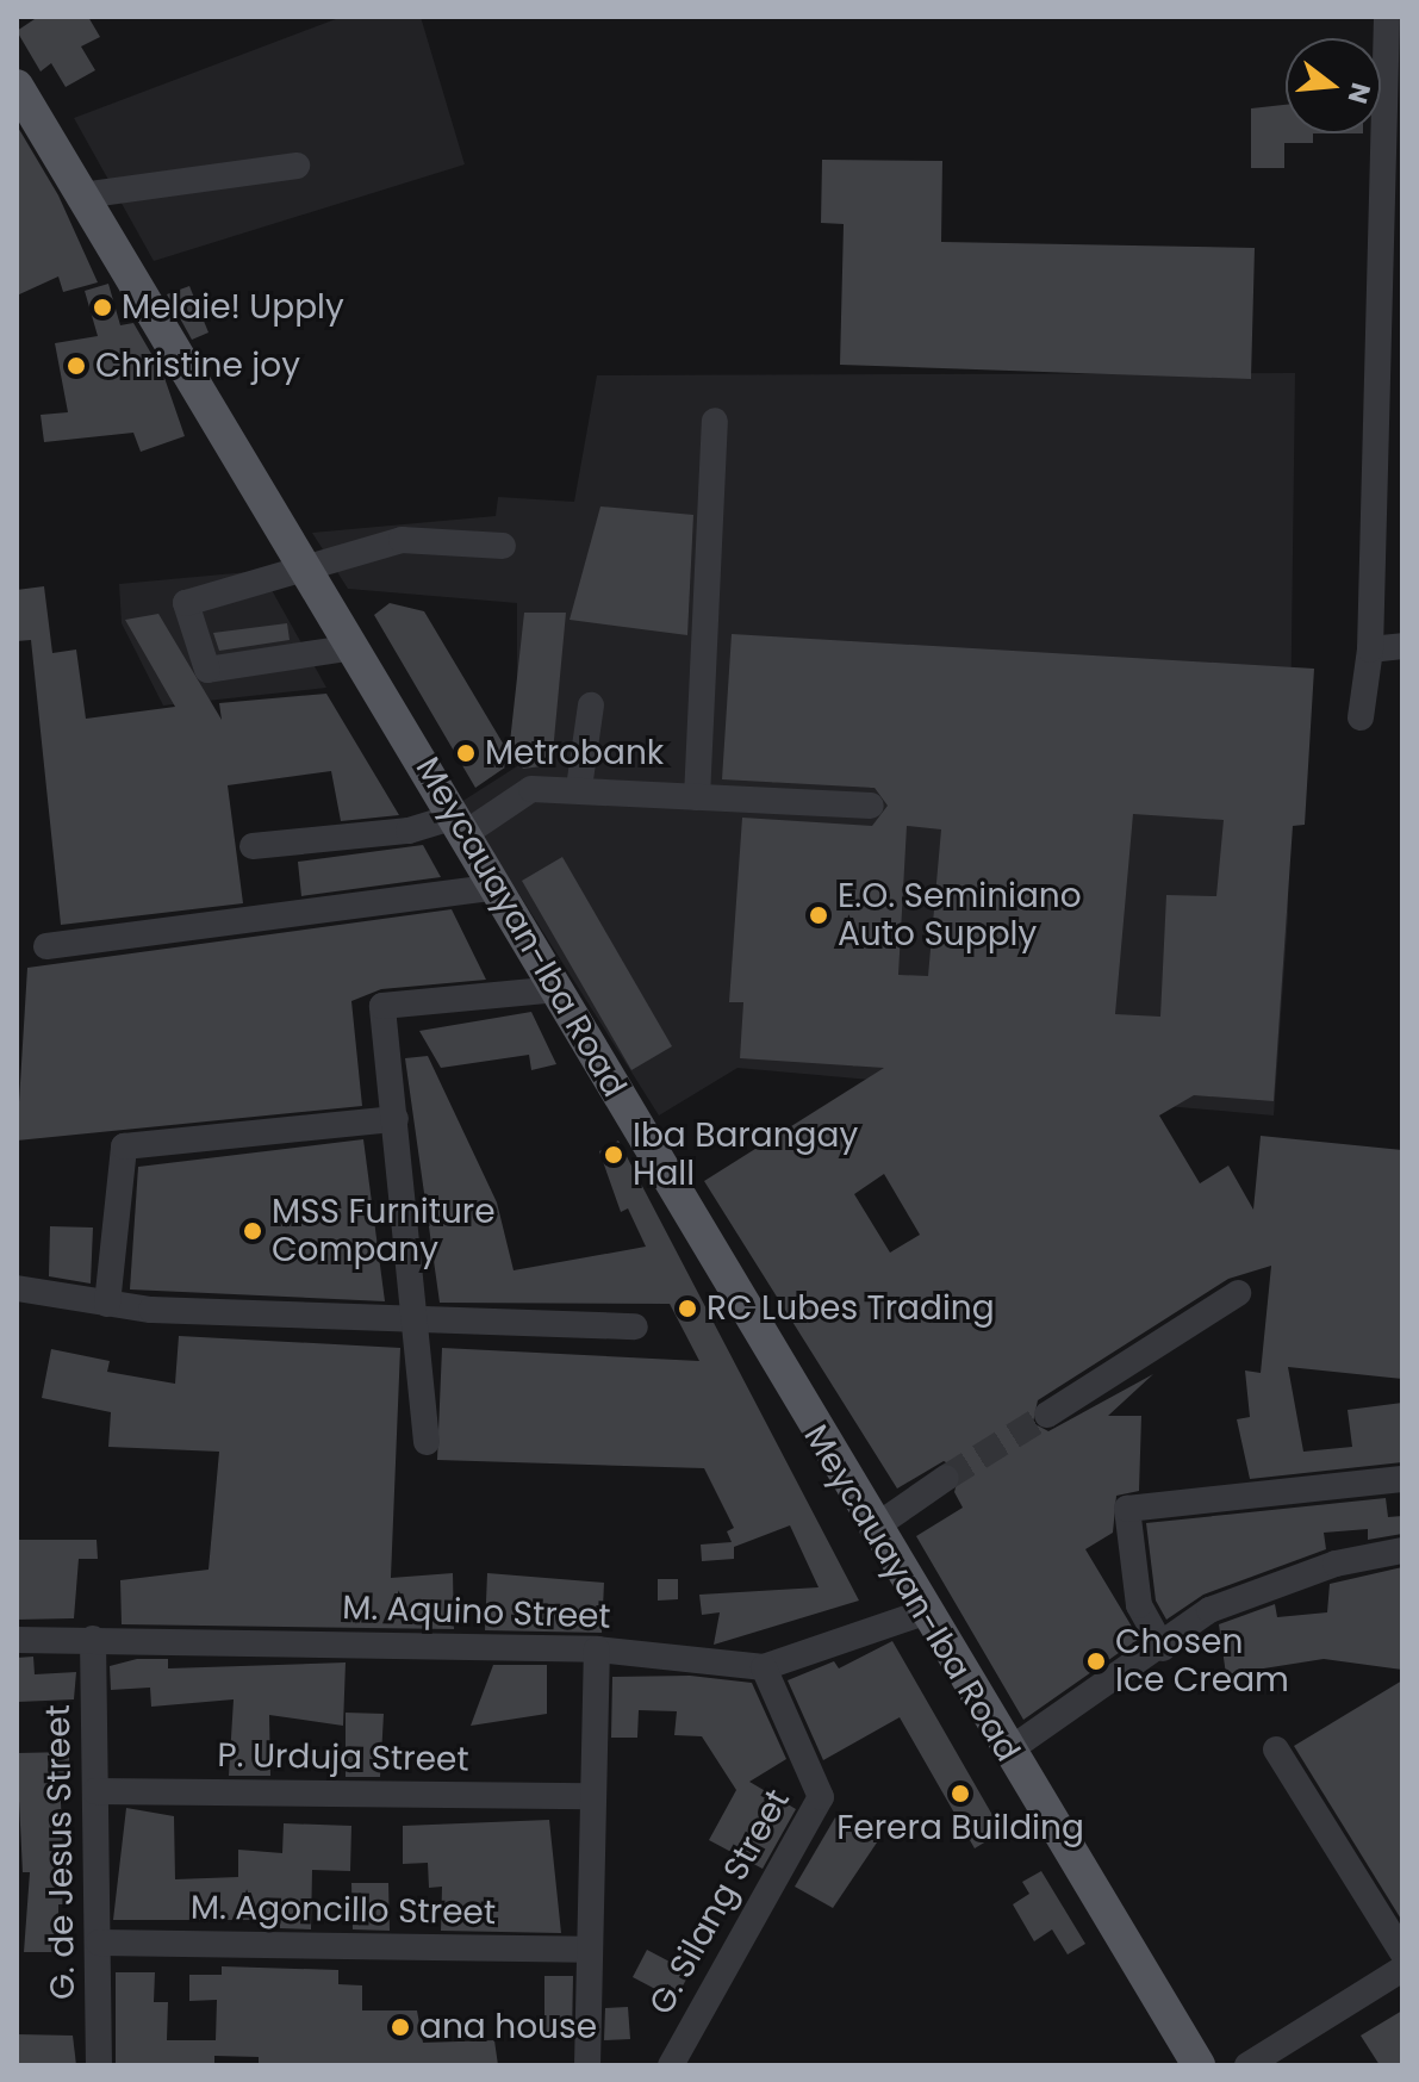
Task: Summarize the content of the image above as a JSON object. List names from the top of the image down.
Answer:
{
  "streets": {
    "main road": ["Meycauayan-Iba Road"],
    "street": [
      "M. Aquino Street",
      "P. Urduja Street",
      "G. de Jesus Street",
      "G. Silang Street",
      "M. Agoncillo Street"
    ]
  },
  "crossings": [
    ["Meycauayan-Iba Road", "M. Aquino Street"],
    ["M. Aquino Street", "G. de Jesus Street"],
    ["M. Aquino Street", "G. Silang Street"],
    ["P. Urduja Street", "G. de Jesus Street"],
    ["G. de Jesus Street", "M. Agoncillo Street"]
  ],
  "places": [
    "Melaie! Upply",
    "Christine joy",
    "Metrobank",
    "E.O. Seminiano Auto Supply",
    "Iba Barangay Hall",
    "MSS Furniture Company",
    "RC Lubes Trading",
    "Chosen Ice Cream",
    "Ferera Building",
    "ana house"
  ],
  "north": "right"
}
